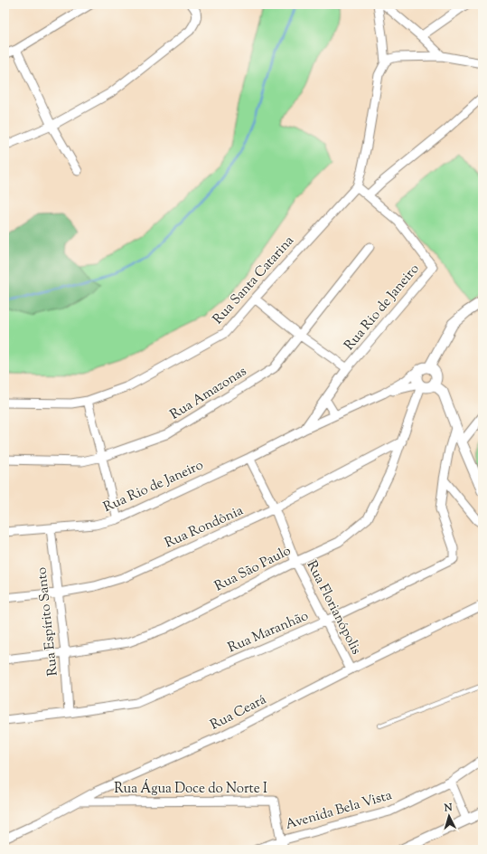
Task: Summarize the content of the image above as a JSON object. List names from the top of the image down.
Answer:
{
  "streets": {
    "street": [
      "Rua Santa Catarina",
      "Rua Rio de Janeiro",
      "Rua Amazonas",
      "Rua Rondônia",
      "Rua São Paulo",
      "Rua Florianópolis",
      "Rua Espírito Santo",
      "Rua Maranhão",
      "Rua Ceará",
      "Rua Água Doce do Norte I",
      "Avenida Bela Vista"
    ]
  },
  "crossings": [
    ["Rua Rio de Janeiro", "Rua São Paulo"],
    ["Rua Rio de Janeiro", "Rua Florianópolis"],
    ["Rua Rio de Janeiro", "Rua Espírito Santo"],
    ["Rua Rondônia", "Rua São Paulo"],
    ["Rua Rondônia", "Rua Florianópolis"],
    ["Rua Rondônia", "Rua Espírito Santo"],
    ["Rua São Paulo", "Rua Florianópolis"],
    ["Rua São Paulo", "Rua Espírito Santo"],
    ["Rua Florianópolis", "Rua Maranhão"],
    ["Rua Florianópolis", "Rua Ceará"],
    ["Rua Espírito Santo", "Rua Maranhão"],
    ["Rua Ceará", "Rua Água Doce do Norte I"],
    ["Rua Água Doce do Norte I", "Avenida Bela Vista"]
  ],
  "north": "top"
}
